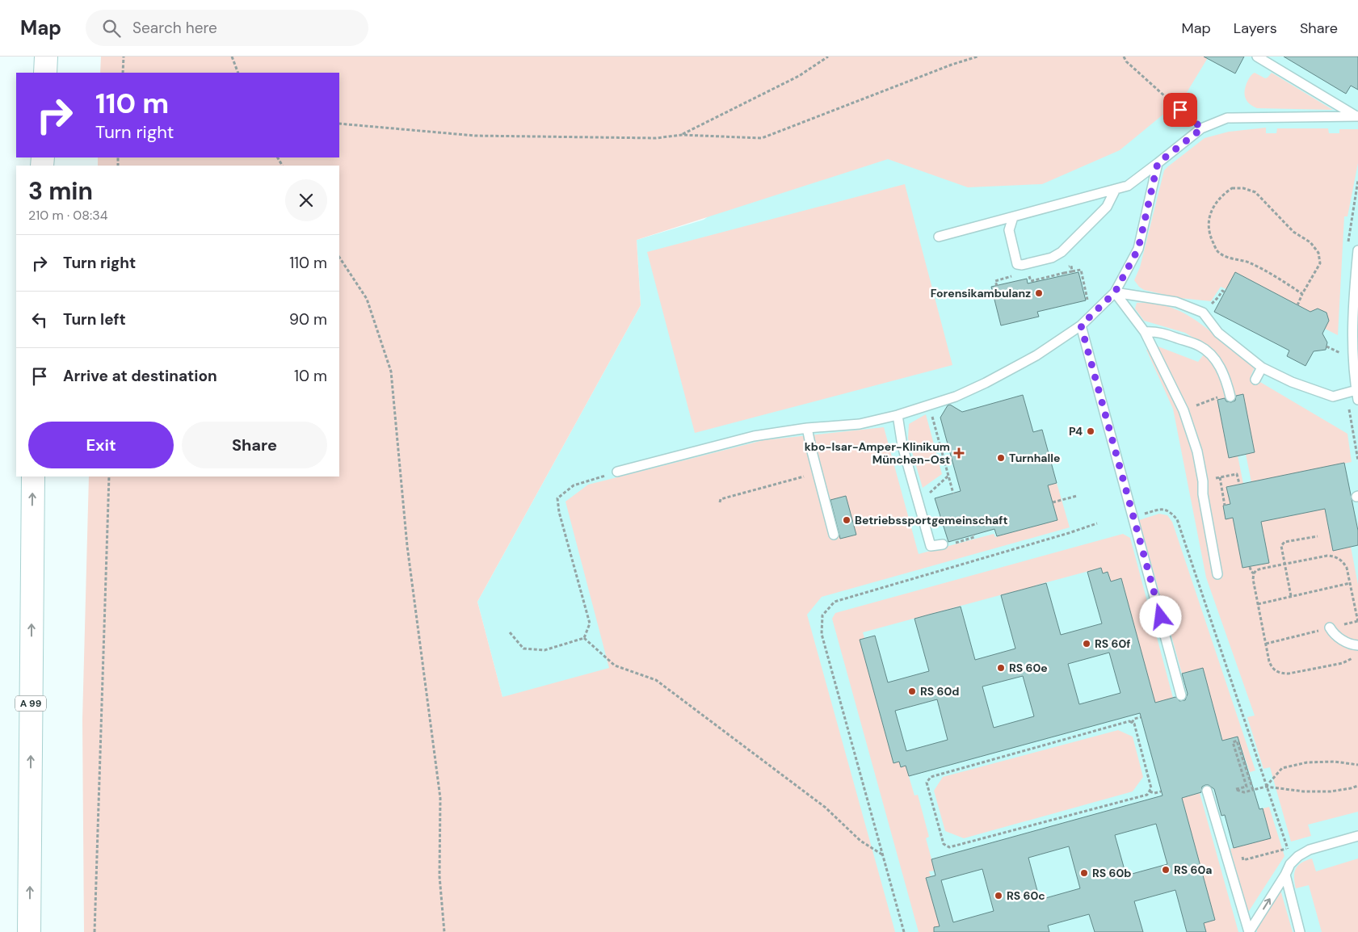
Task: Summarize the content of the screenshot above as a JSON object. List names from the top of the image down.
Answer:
{
  "streets": {
    "highway": ["A 99"]
  },
  "places": {
    "other": [
      "Forensikambulanz",
      "P4",
      "Turnhalle",
      "Betriebssportgemeinschaft",
      "RS 60f",
      "RS 60e",
      "RS 60d",
      "RS 60a",
      "RS 60b",
      "RS 60c"
    ],
    "health": ["kbo-Isar-Amper-Klinikum München-Ost"]
  },
  "page": {
    "header": "Map",
    "search": "Search here",
    "nav": ["Map", "Layers", "Share"],
    "turn": ["110 m", "Turn right"],
    "heading": ["3 min", "210 m · 08:34"],
    "list": [
      {
        "name": "Turn right",
        "value": "110 m"
      },
      {
        "name": "Turn left",
        "value": "90 m"
      },
      {
        "name": "Arrive at destination",
        "value": "10 m"
      }
    ],
    "buttons": ["Exit", "Share"]
  }
}
